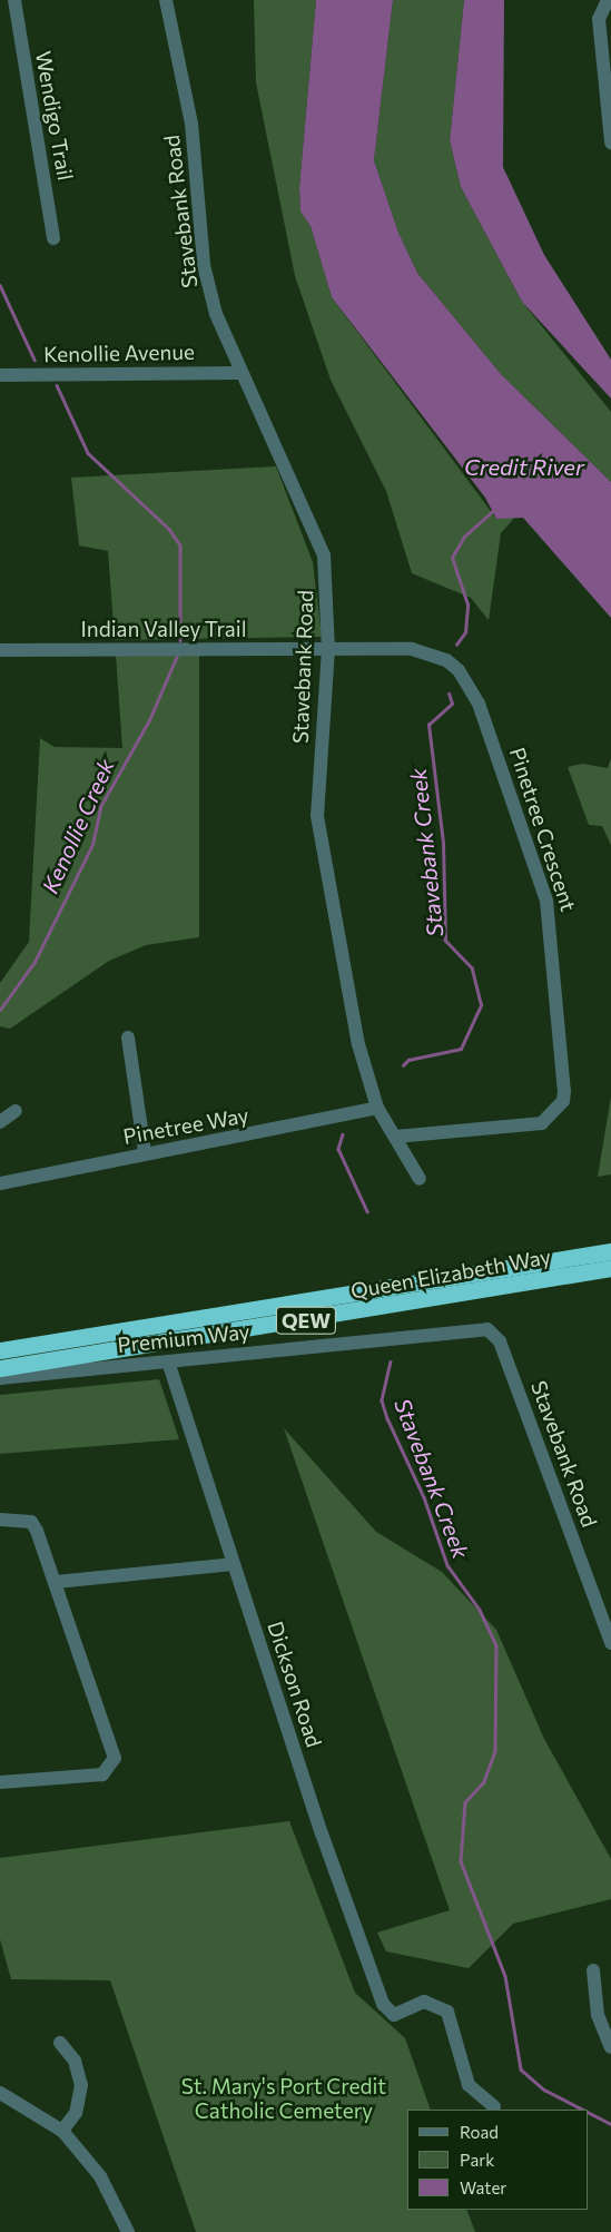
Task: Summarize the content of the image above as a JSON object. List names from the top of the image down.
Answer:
{
  "streets": {
    "highway": ["Queen Elizabeth Way", "QEW"],
    "street": [
      "Wendigo Trail",
      "Stavebank Road",
      "Kenollie Avenue",
      "Indian Valley Trail",
      "Pinetree Crescent",
      "Pinetree Way",
      "Premium Way",
      "Dickson Road"
    ]
  },
  "crossings": [
    ["Stavebank Road", "Kenollie Avenue"],
    ["Stavebank Road", "Indian Valley Trail"],
    ["Stavebank Road", "Pinetree Crescent"],
    ["Stavebank Road", "Pinetree Way"],
    ["Stavebank Road", "Premium Way"],
    ["Indian Valley Trail", "Pinetree Crescent"],
    ["Premium Way", "Dickson Road"]
  ],
  "water": ["Credit River", "Kenollie Creek", "Stavebank Creek"],
  "parks": ["St. Mary's Port Credit Catholic Cemetery"],
  "legend": ["Road", "Park", "Water"]
}
